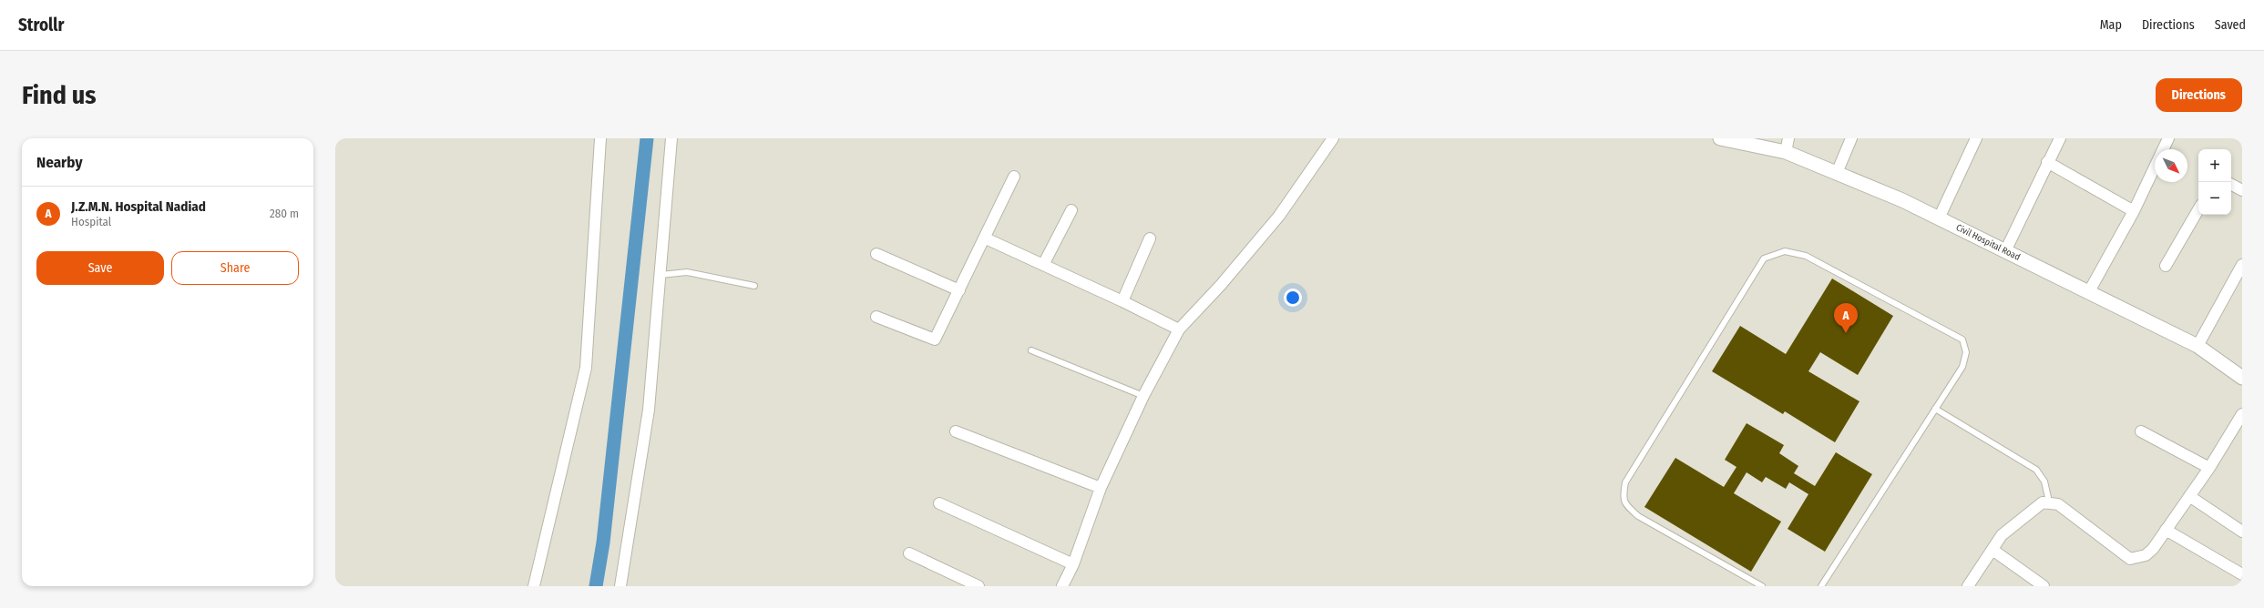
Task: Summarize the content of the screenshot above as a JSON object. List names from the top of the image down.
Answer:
{
  "streets": {
    "street": ["Civil Hospital Road"]
  },
  "north": "bottom right",
  "page": {
    "header": "Strollr",
    "nav": ["Map", "Directions", "Saved"],
    "buttons": [
      "Directions",
      ["Save", "Share"]
    ],
    "title": "Find us",
    "heading": "Nearby",
    "map_buttons": ["+", "−"],
    "list": [
      {
        "mark": "A",
        "name": "J.Z.M.N. Hospital Nadiad",
        "note": "Hospital",
        "value": "280 m"
      }
    ],
    "pins": "A"
  }
}
